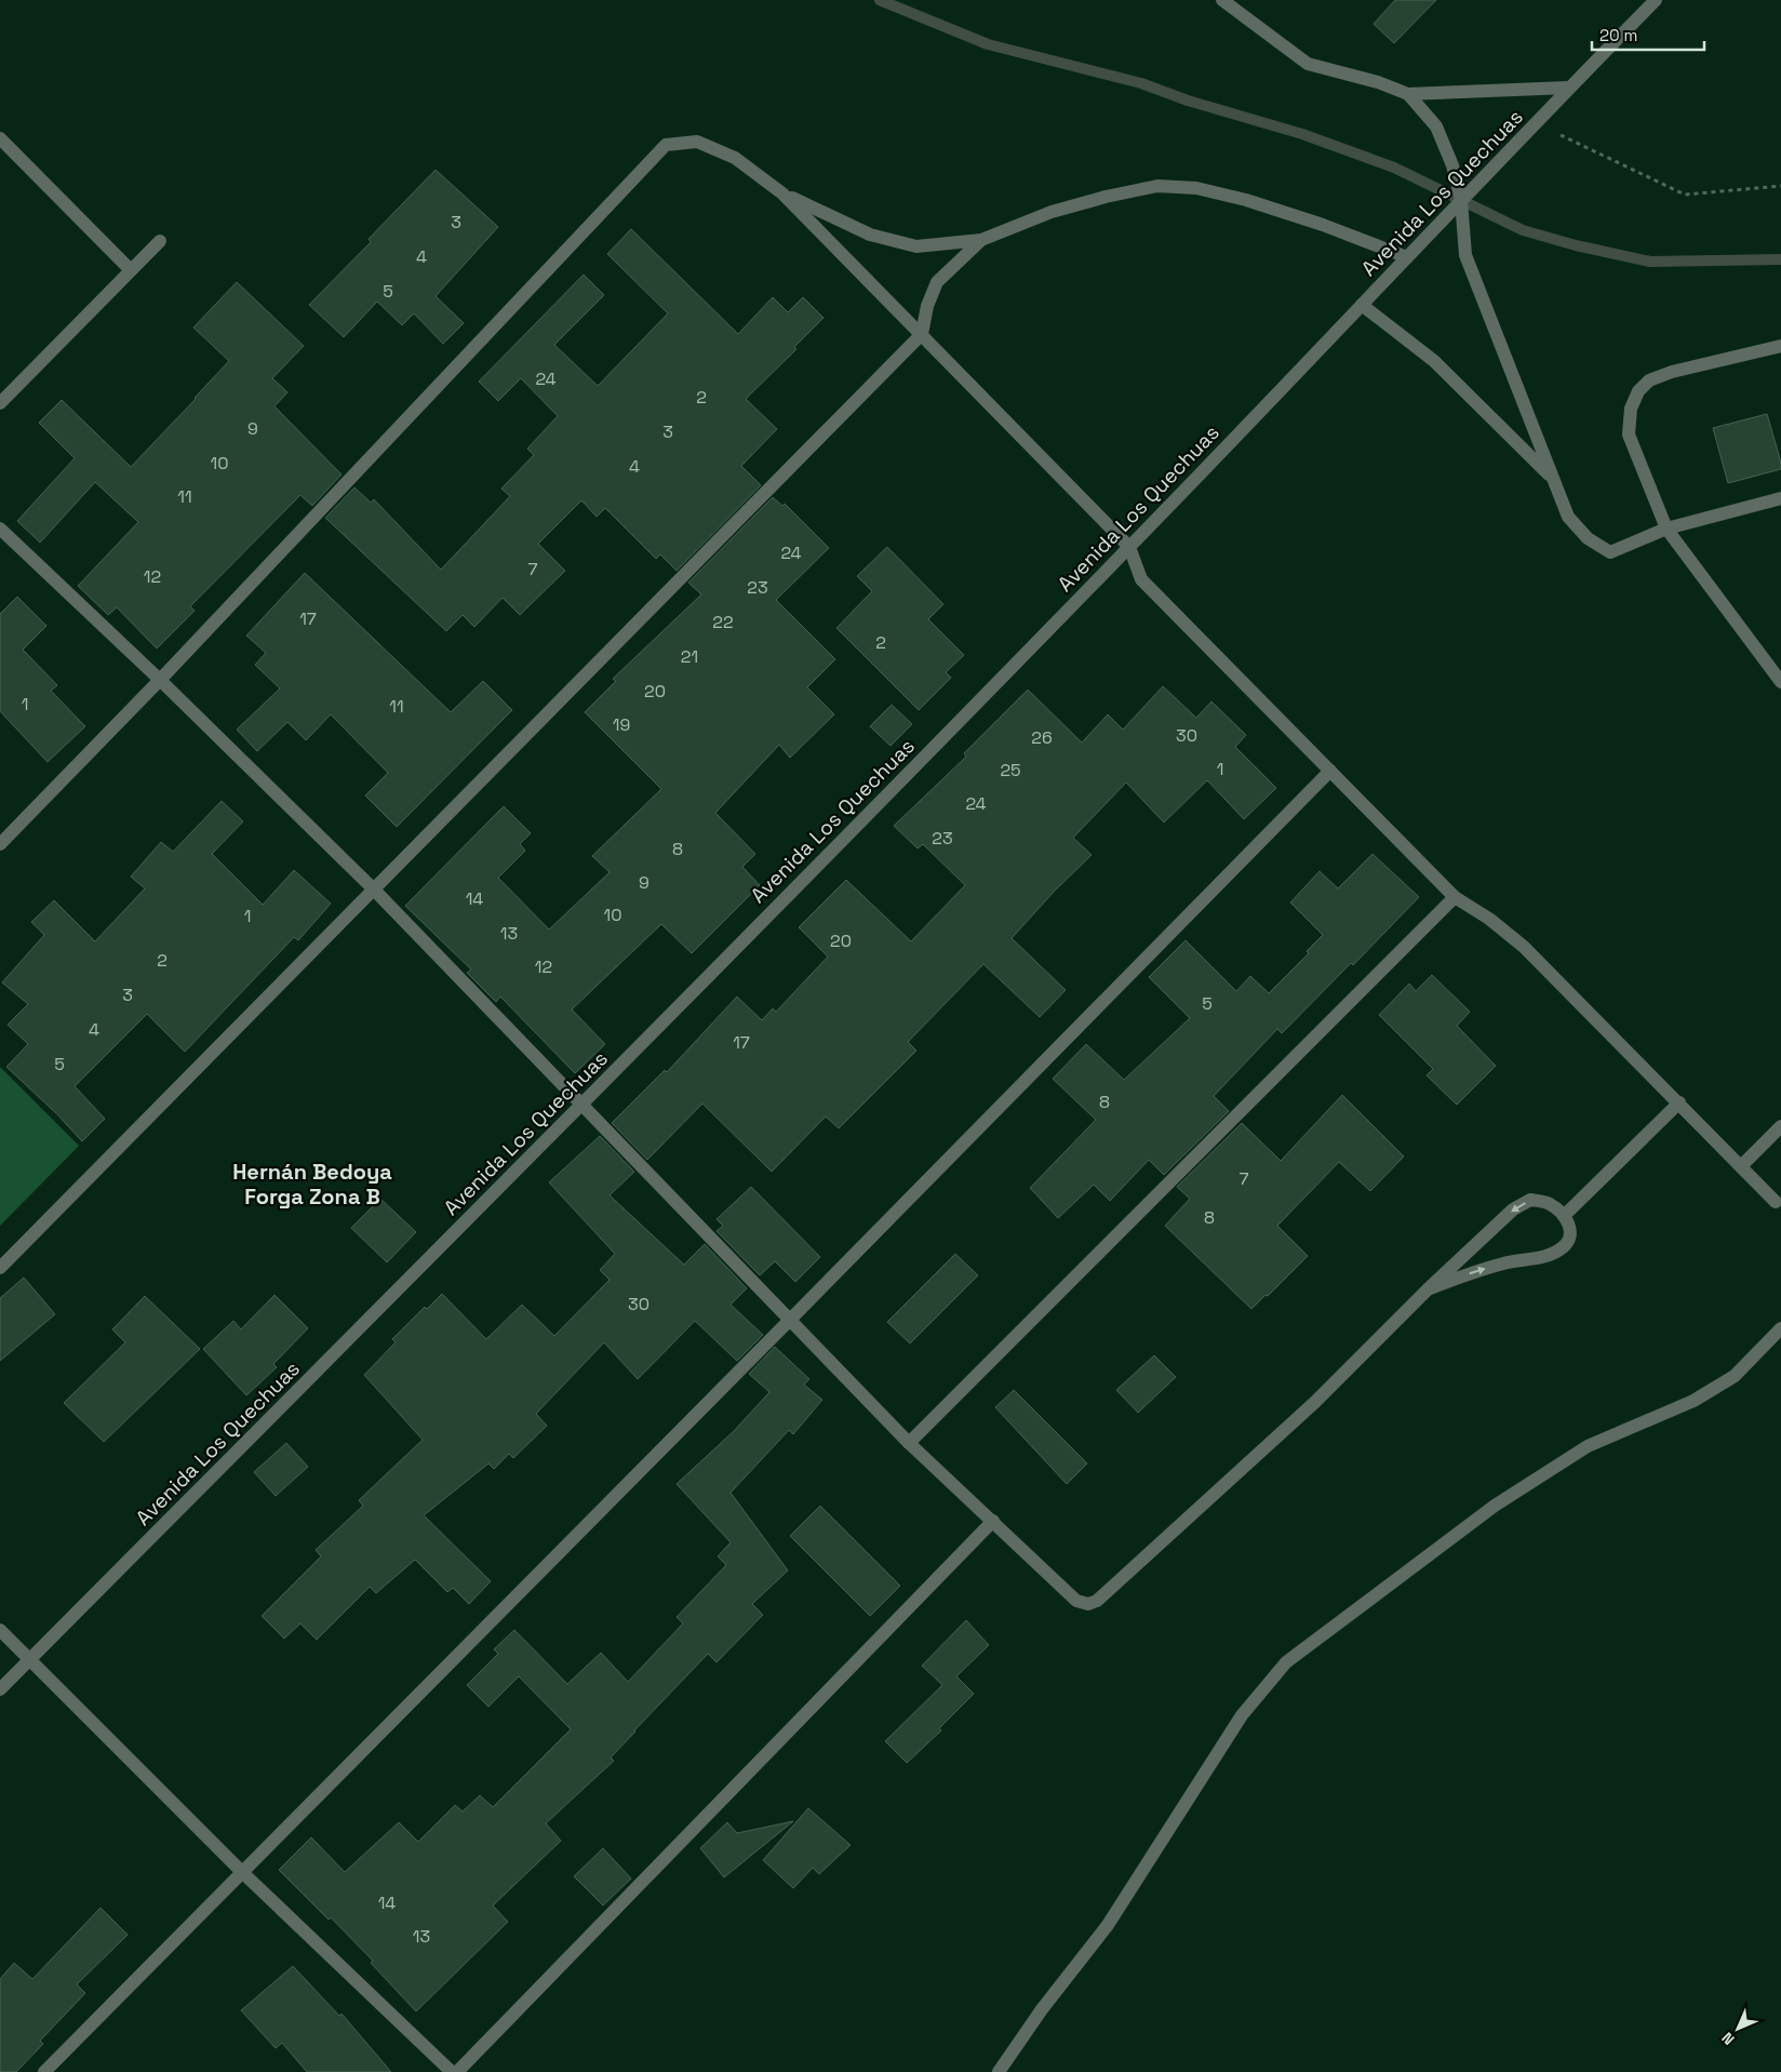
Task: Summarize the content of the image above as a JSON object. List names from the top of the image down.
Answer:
{
  "streets": {
    "street": ["Avenida Los Quechuas"]
  },
  "districts": ["Hernán Bedoya Forga Zona B"],
  "house_numbers": [
    "3",
    "4",
    "5",
    "24",
    "2",
    "9",
    "3",
    "10",
    "4",
    "11",
    "24",
    "7",
    "12",
    "23",
    "17",
    "22",
    "2",
    "21",
    "20",
    "1",
    "11",
    "19",
    "30",
    "26",
    "1",
    "25",
    "24",
    "23",
    "8",
    "9",
    "14",
    "10",
    "1",
    "13",
    "20",
    "2",
    "12",
    "3",
    "5",
    "4",
    "17",
    "5",
    "8",
    "7",
    "8",
    "30",
    "14",
    "13"
  ],
  "scale_bar": "20 m",
  "north": "bottom left"
}
